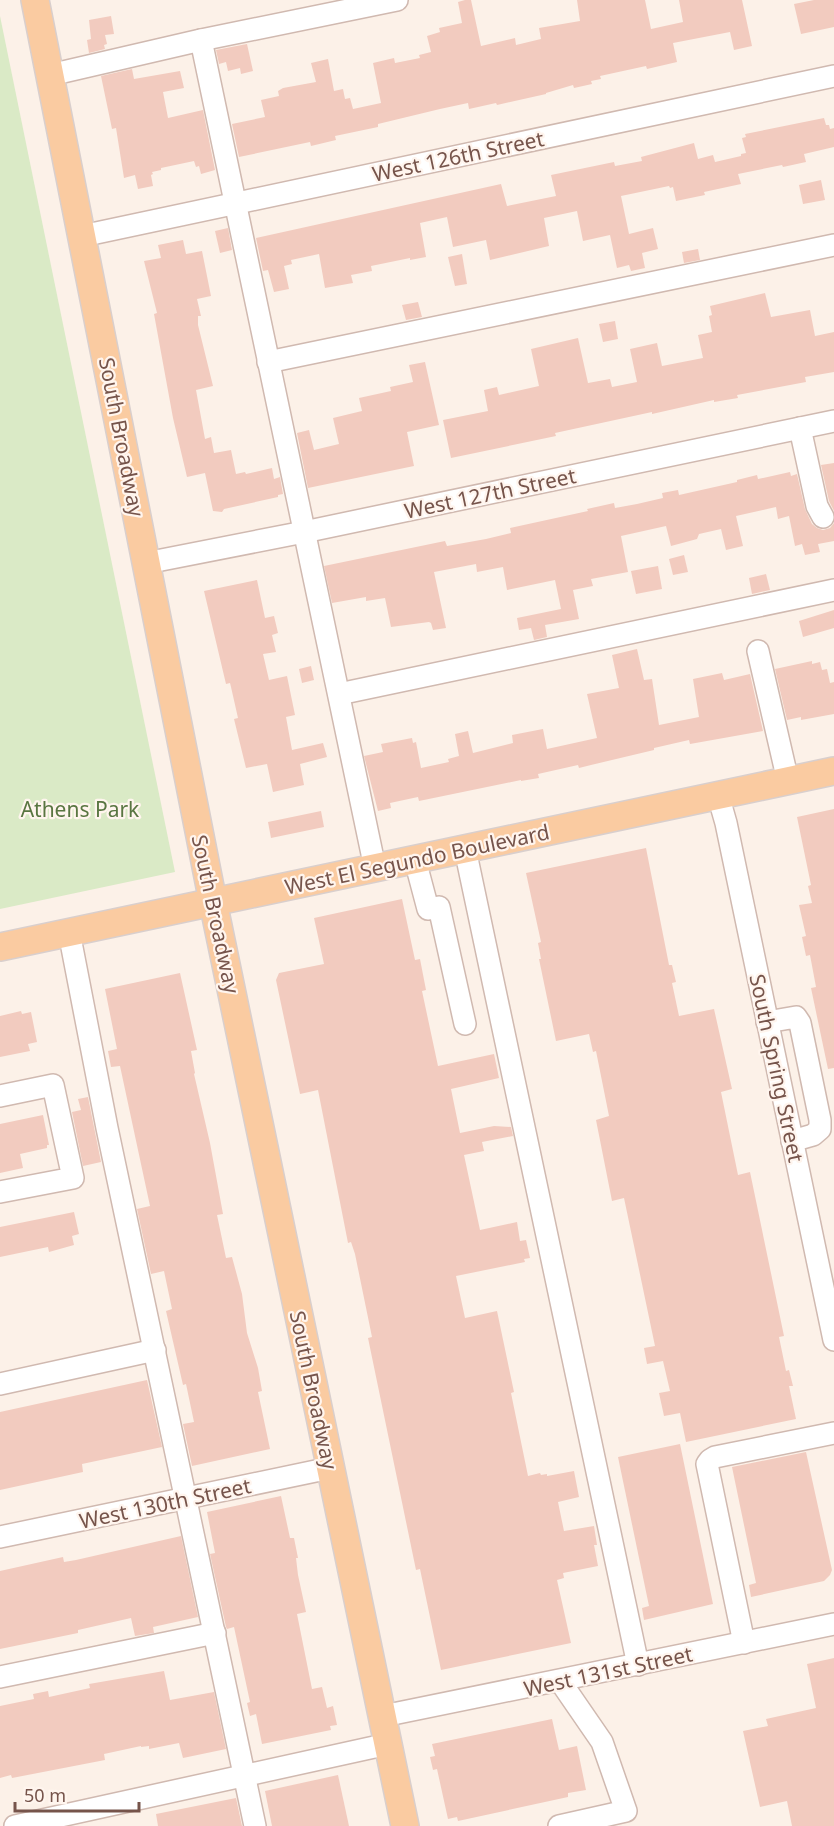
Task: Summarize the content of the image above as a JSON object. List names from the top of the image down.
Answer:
{
  "streets": {
    "main road": ["South Broadway", "West El Segundo Boulevard"],
    "street": [
      "West 126th Street",
      "West 127th Street",
      "South Spring Street",
      "West 130th Street",
      "West 131st Street"
    ]
  },
  "crossings": [
    ["West 126th Street", "South Broadway"],
    ["South Broadway", "West 127th Street"],
    ["South Broadway", "West El Segundo Boulevard"],
    ["South Broadway", "West 130th Street"],
    ["South Broadway", "West 131st Street"],
    ["West El Segundo Boulevard", "South Spring Street"]
  ],
  "parks": ["Athens Park"],
  "scale_bar": "50 m"
}
